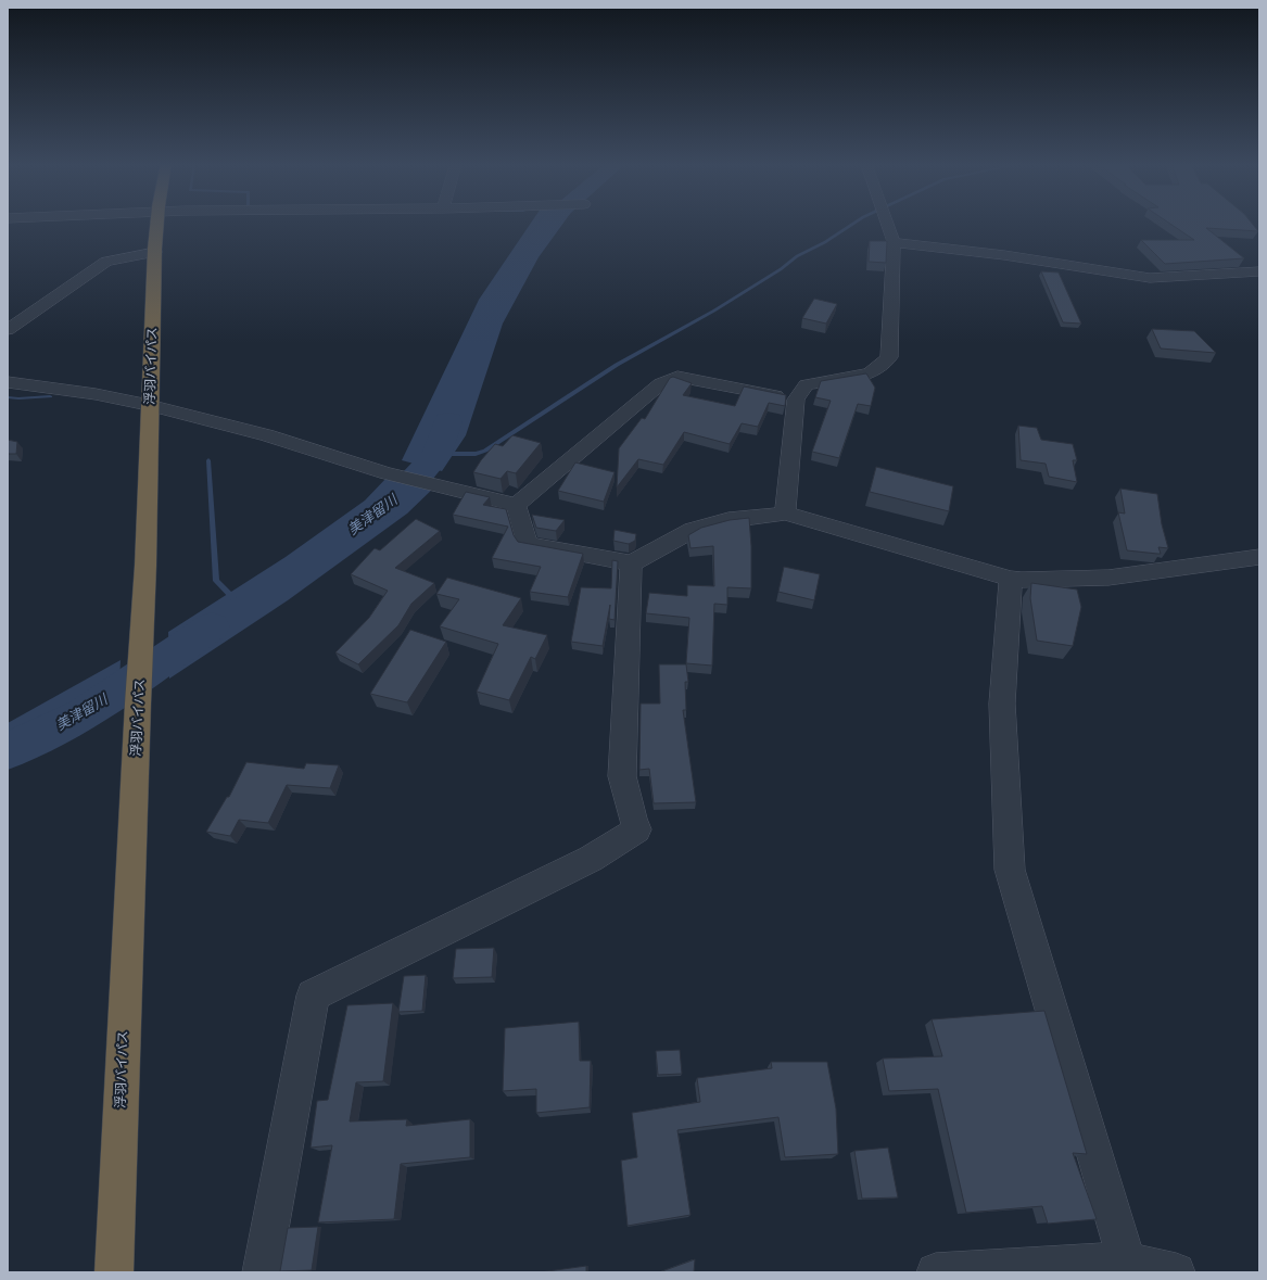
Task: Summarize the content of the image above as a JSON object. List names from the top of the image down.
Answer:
{
  "streets": {
    "highway": ["浮羽バイパス"]
  },
  "water": ["美津留川"]
}
